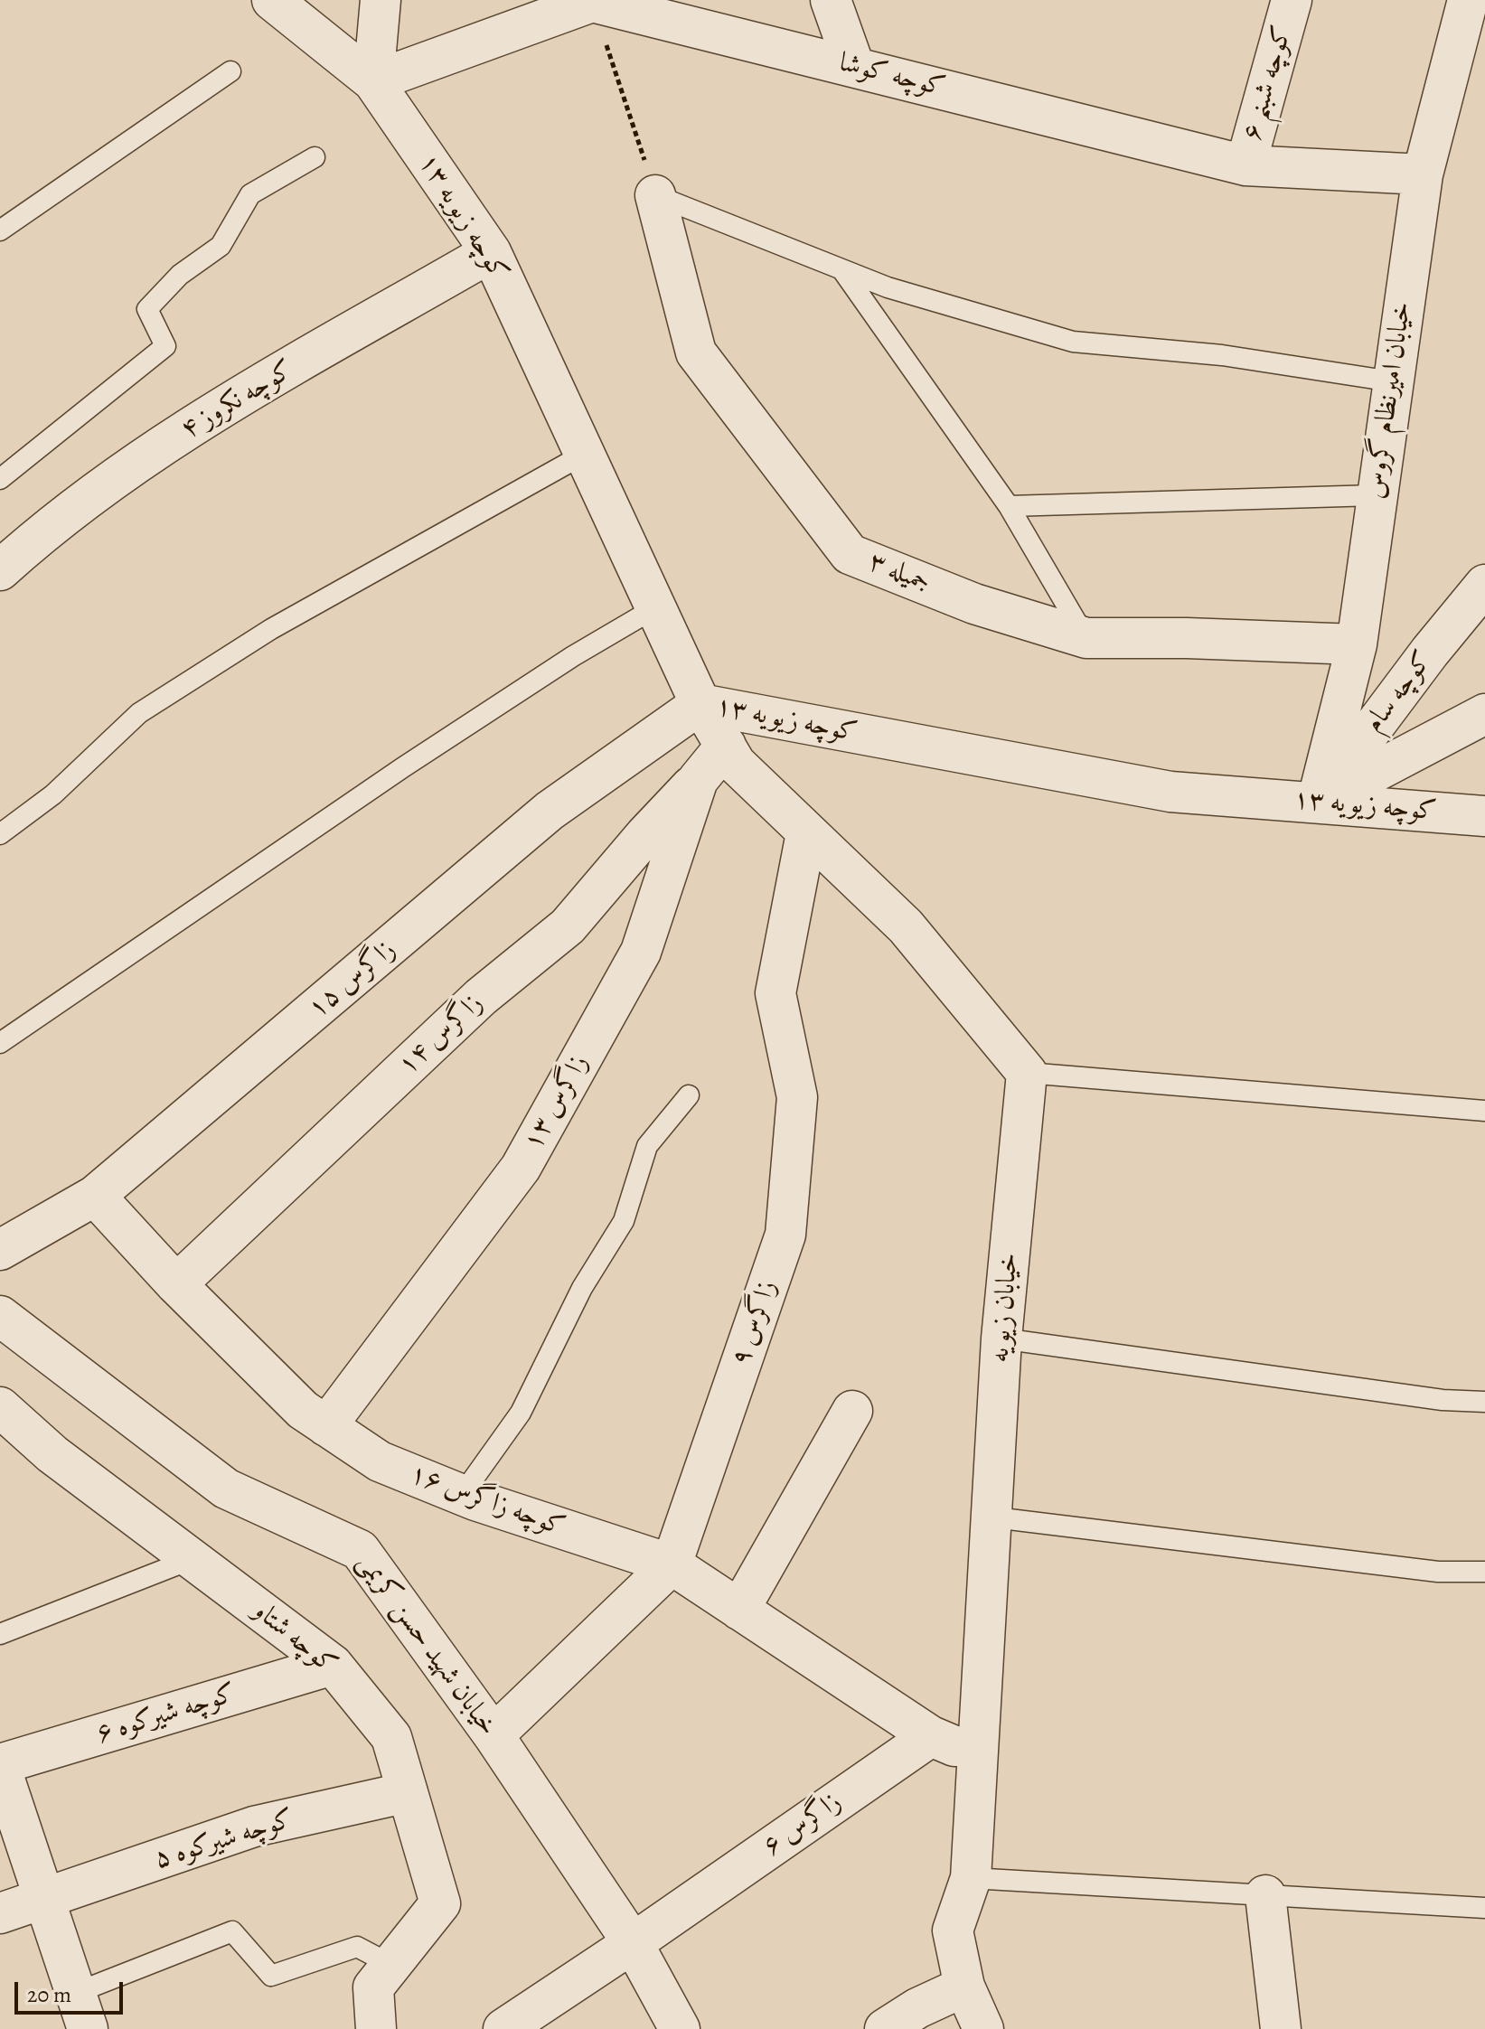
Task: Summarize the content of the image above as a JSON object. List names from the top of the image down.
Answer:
{
  "streets": {
    "street": [
      "کوچه کوشا",
      "کوچه شبنم ۶",
      "کوچه زیویه ۱۳",
      "کوچه نکروز ۴",
      "خیابان امیرنظام گروس",
      "جمیله ۳",
      "کوچه سام",
      "زاگرس ۱۵",
      "زاگرس ۱۴",
      "زاگرس ۱۳",
      "خیابان زیویه",
      "زاگرس ۹",
      "کوچه زاگرس ۱۶",
      "کوچه شتاو",
      "خیابان شهید حسن کریمی",
      "کوچه شیرکوه ۶",
      "زاگرس ۶",
      "کوچه شیرکوه ۵"
    ]
  },
  "crossings": [
    ["کوچه کوشا", "کوچه شبنم ۶"],
    ["کوچه کوشا", "خیابان امیرنظام گروس"],
    ["کوچه زیویه ۱۳", "کوچه نکروز ۴"],
    ["کوچه زیویه ۱۳", "خیابان امیرنظام گروس"],
    ["کوچه زیویه ۱۳", "کوچه سام"],
    ["کوچه زیویه ۱۳", "زاگرس ۱۵"],
    ["خیابان امیرنظام گروس", "جمیله ۳"],
    ["خیابان امیرنظام گروس", "کوچه سام"],
    ["زاگرس ۱۵", "کوچه زاگرس ۱۶"],
    ["زاگرس ۱۴", "زاگرس ۱۳"],
    ["زاگرس ۱۴", "کوچه زاگرس ۱۶"],
    ["زاگرس ۱۳", "کوچه زاگرس ۱۶"],
    ["زاگرس ۹", "کوچه زاگرس ۱۶"],
    ["زاگرس ۹", "خیابان شهید حسن کریمی"],
    ["کوچه زاگرس ۱۶", "زاگرس ۶"],
    ["کوچه شتاو", "کوچه شیرکوه ۶"],
    ["کوچه شتاو", "کوچه شیرکوه ۵"],
    ["خیابان شهید حسن کریمی", "زاگرس ۶"]
  ],
  "scale_bar": "20 m"
}
